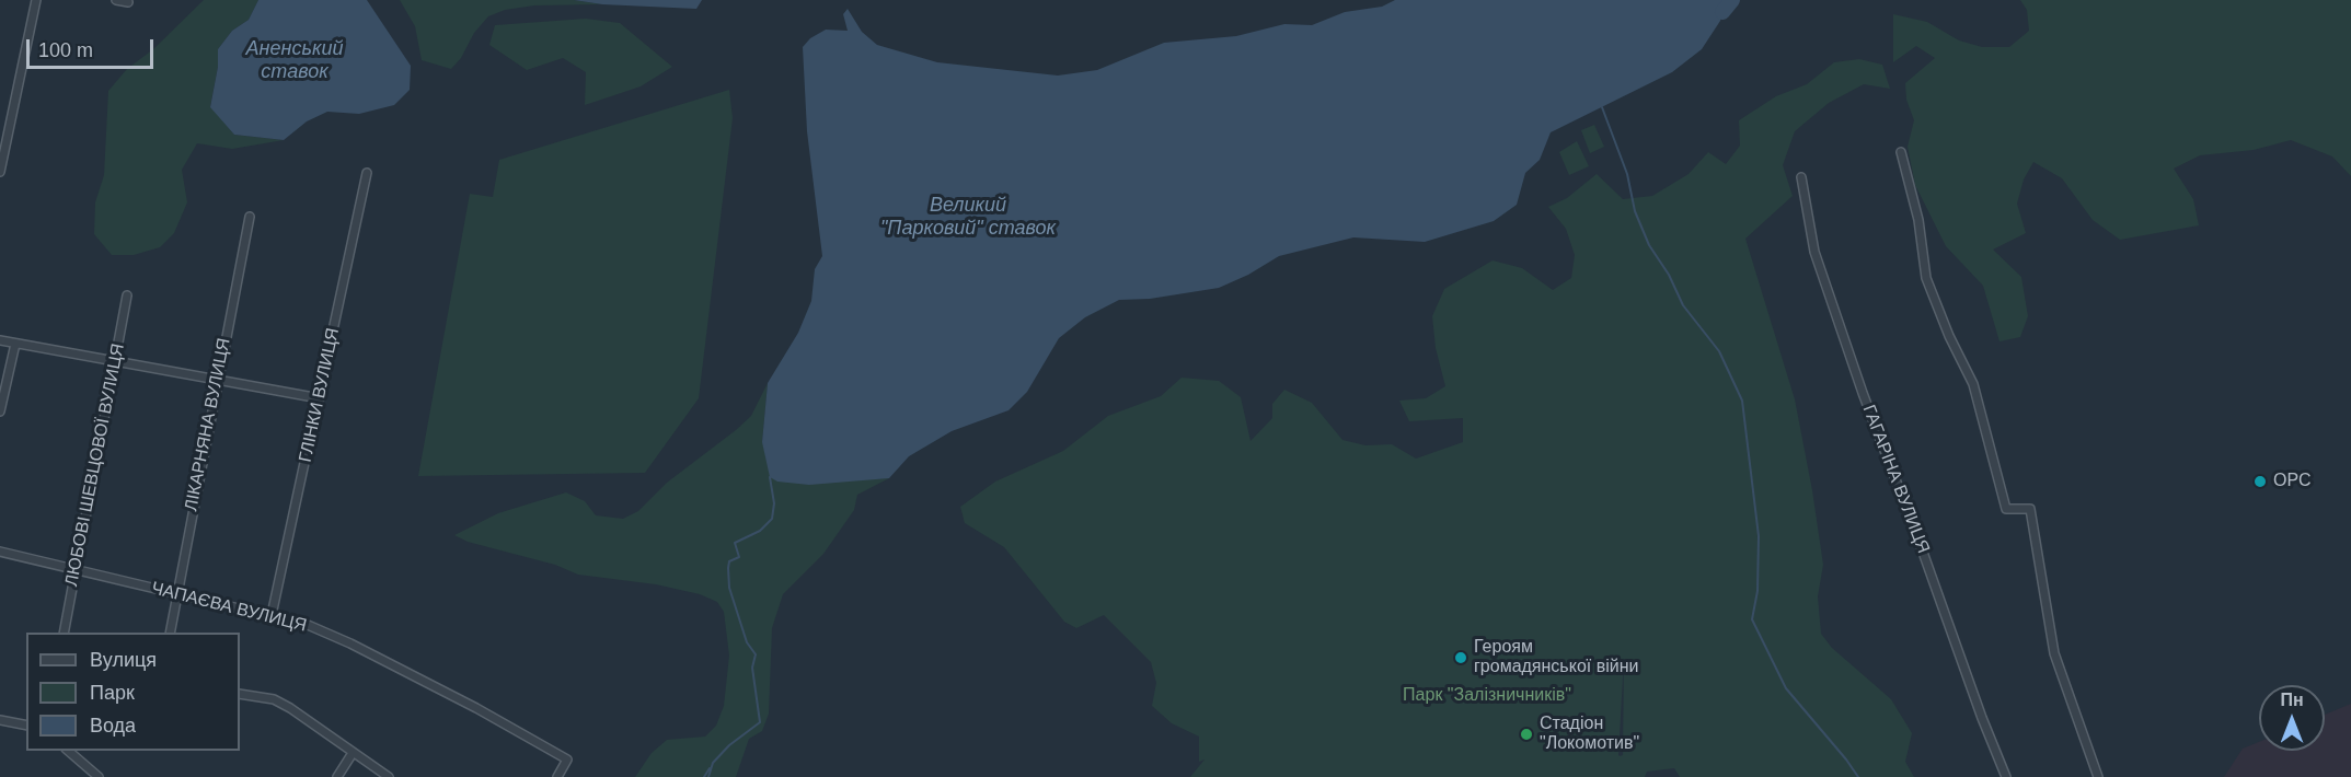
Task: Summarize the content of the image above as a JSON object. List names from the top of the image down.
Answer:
{
  "streets": {
    "street": [
      "ГЛІНКИ ВУЛИЦЯ",
      "ЛІКАРНЯНА ВУЛИЦЯ",
      "ЛЮБОВІ ШЕВЦОВОЇ ВУЛИЦЯ",
      "ГАГАРІНА ВУЛИЦЯ",
      "ЧАПАЄВА ВУЛИЦЯ"
    ]
  },
  "crossings": [
    ["ГЛІНКИ ВУЛИЦЯ", "ЧАПАЄВА ВУЛИЦЯ"],
    ["ЛІКАРНЯНА ВУЛИЦЯ", "ЧАПАЄВА ВУЛИЦЯ"],
    ["ЛЮБОВІ ШЕВЦОВОЇ ВУЛИЦЯ", "ЧАПАЄВА ВУЛИЦЯ"]
  ],
  "water": ["Аненський ставок", "Великий \"Парковий\" ставок"],
  "parks": ["Парк \"Залізничників\""],
  "places": ["ОРС", "Героям громадянської війни", "Стадіон \"Локомотив\""],
  "legend": ["Вулиця", "Парк", "Вода"],
  "scale_bar": "100 m",
  "north": "top"
}
